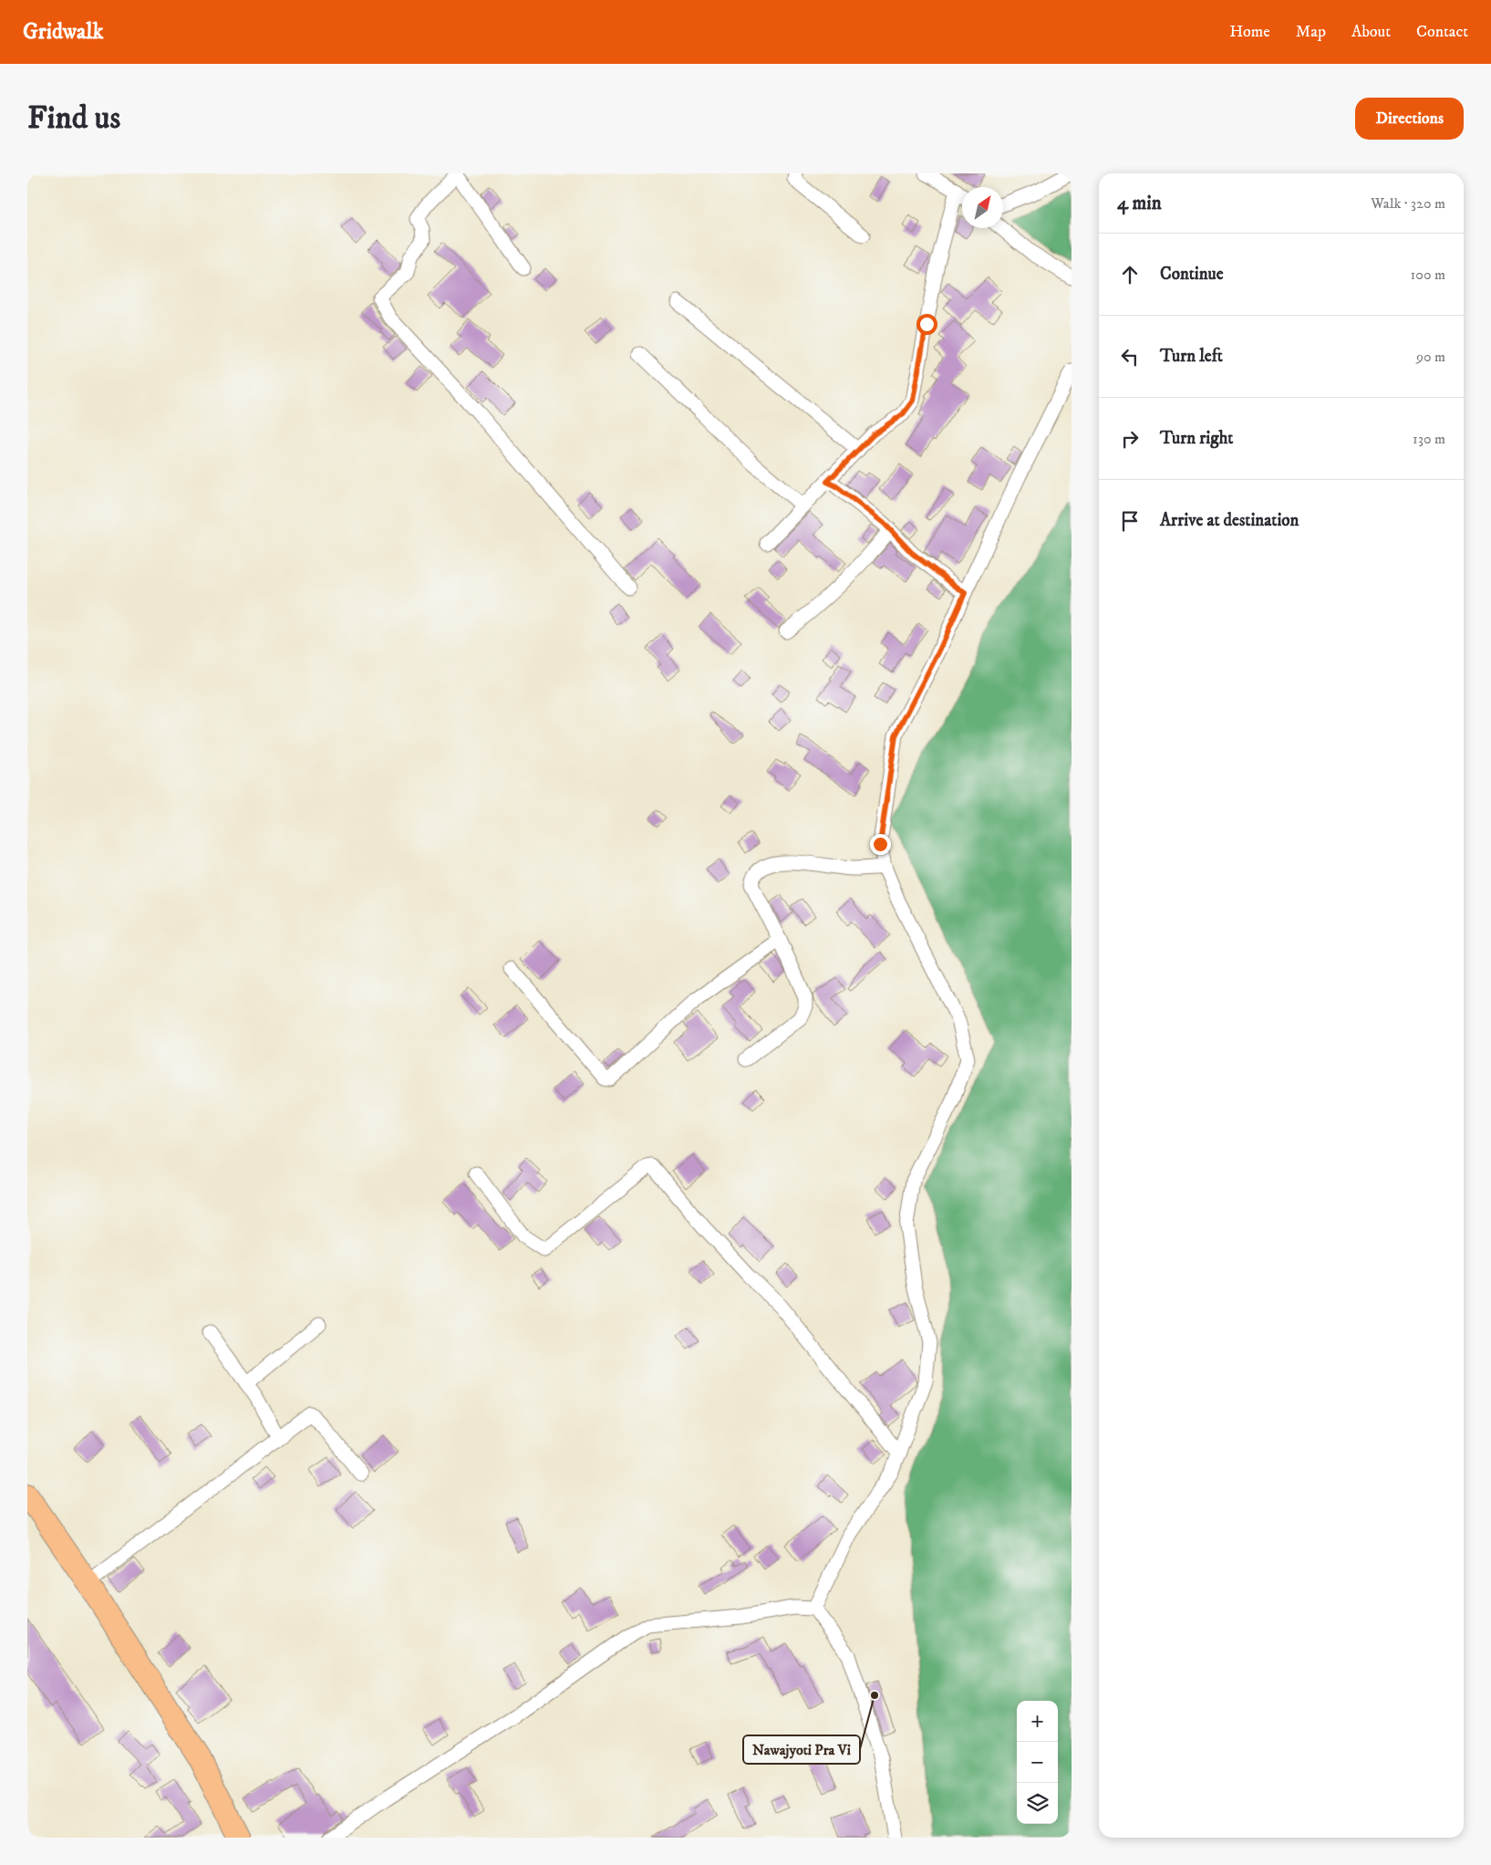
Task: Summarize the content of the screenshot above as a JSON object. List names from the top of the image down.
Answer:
{
  "places": ["Nawajyoti Pra Vi"],
  "north": "top right",
  "page": {
    "header": "Gridwalk",
    "nav": [
      "Home",
      "Map",
      "About",
      "Contact"
    ],
    "buttons": "Directions",
    "title": "Find us",
    "heading": ["4 min", "Walk · 320 m"],
    "list": [
      ["Continue", "100 m"],
      ["Turn left", "90 m"],
      ["Turn right", "130 m"],
      "Arrive at destination"
    ],
    "map_buttons": ["+", "−"]
  }
}
